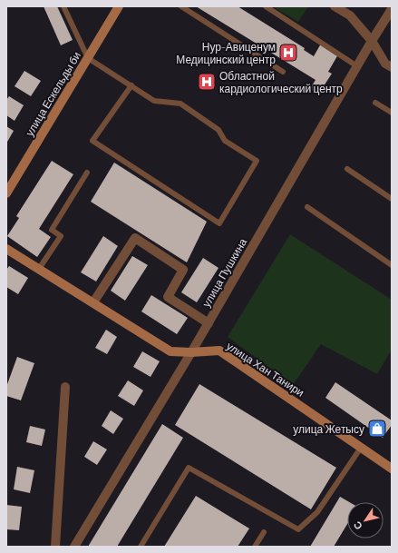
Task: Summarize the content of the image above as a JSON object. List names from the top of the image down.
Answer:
{
  "streets": {
    "street": ["улица Ескельды би", "улица Пушкина", "улица Хан Танири"]
  },
  "crossings": [
    ["улица Пушкина", "улица Хан Танири"]
  ],
  "places": {
    "hospital": ["Нур-Авиценум Медицинский центр", "Областной кардиологический центр"],
    "shop": ["улица Жетысу"]
  },
  "north": "bottom left"
}
